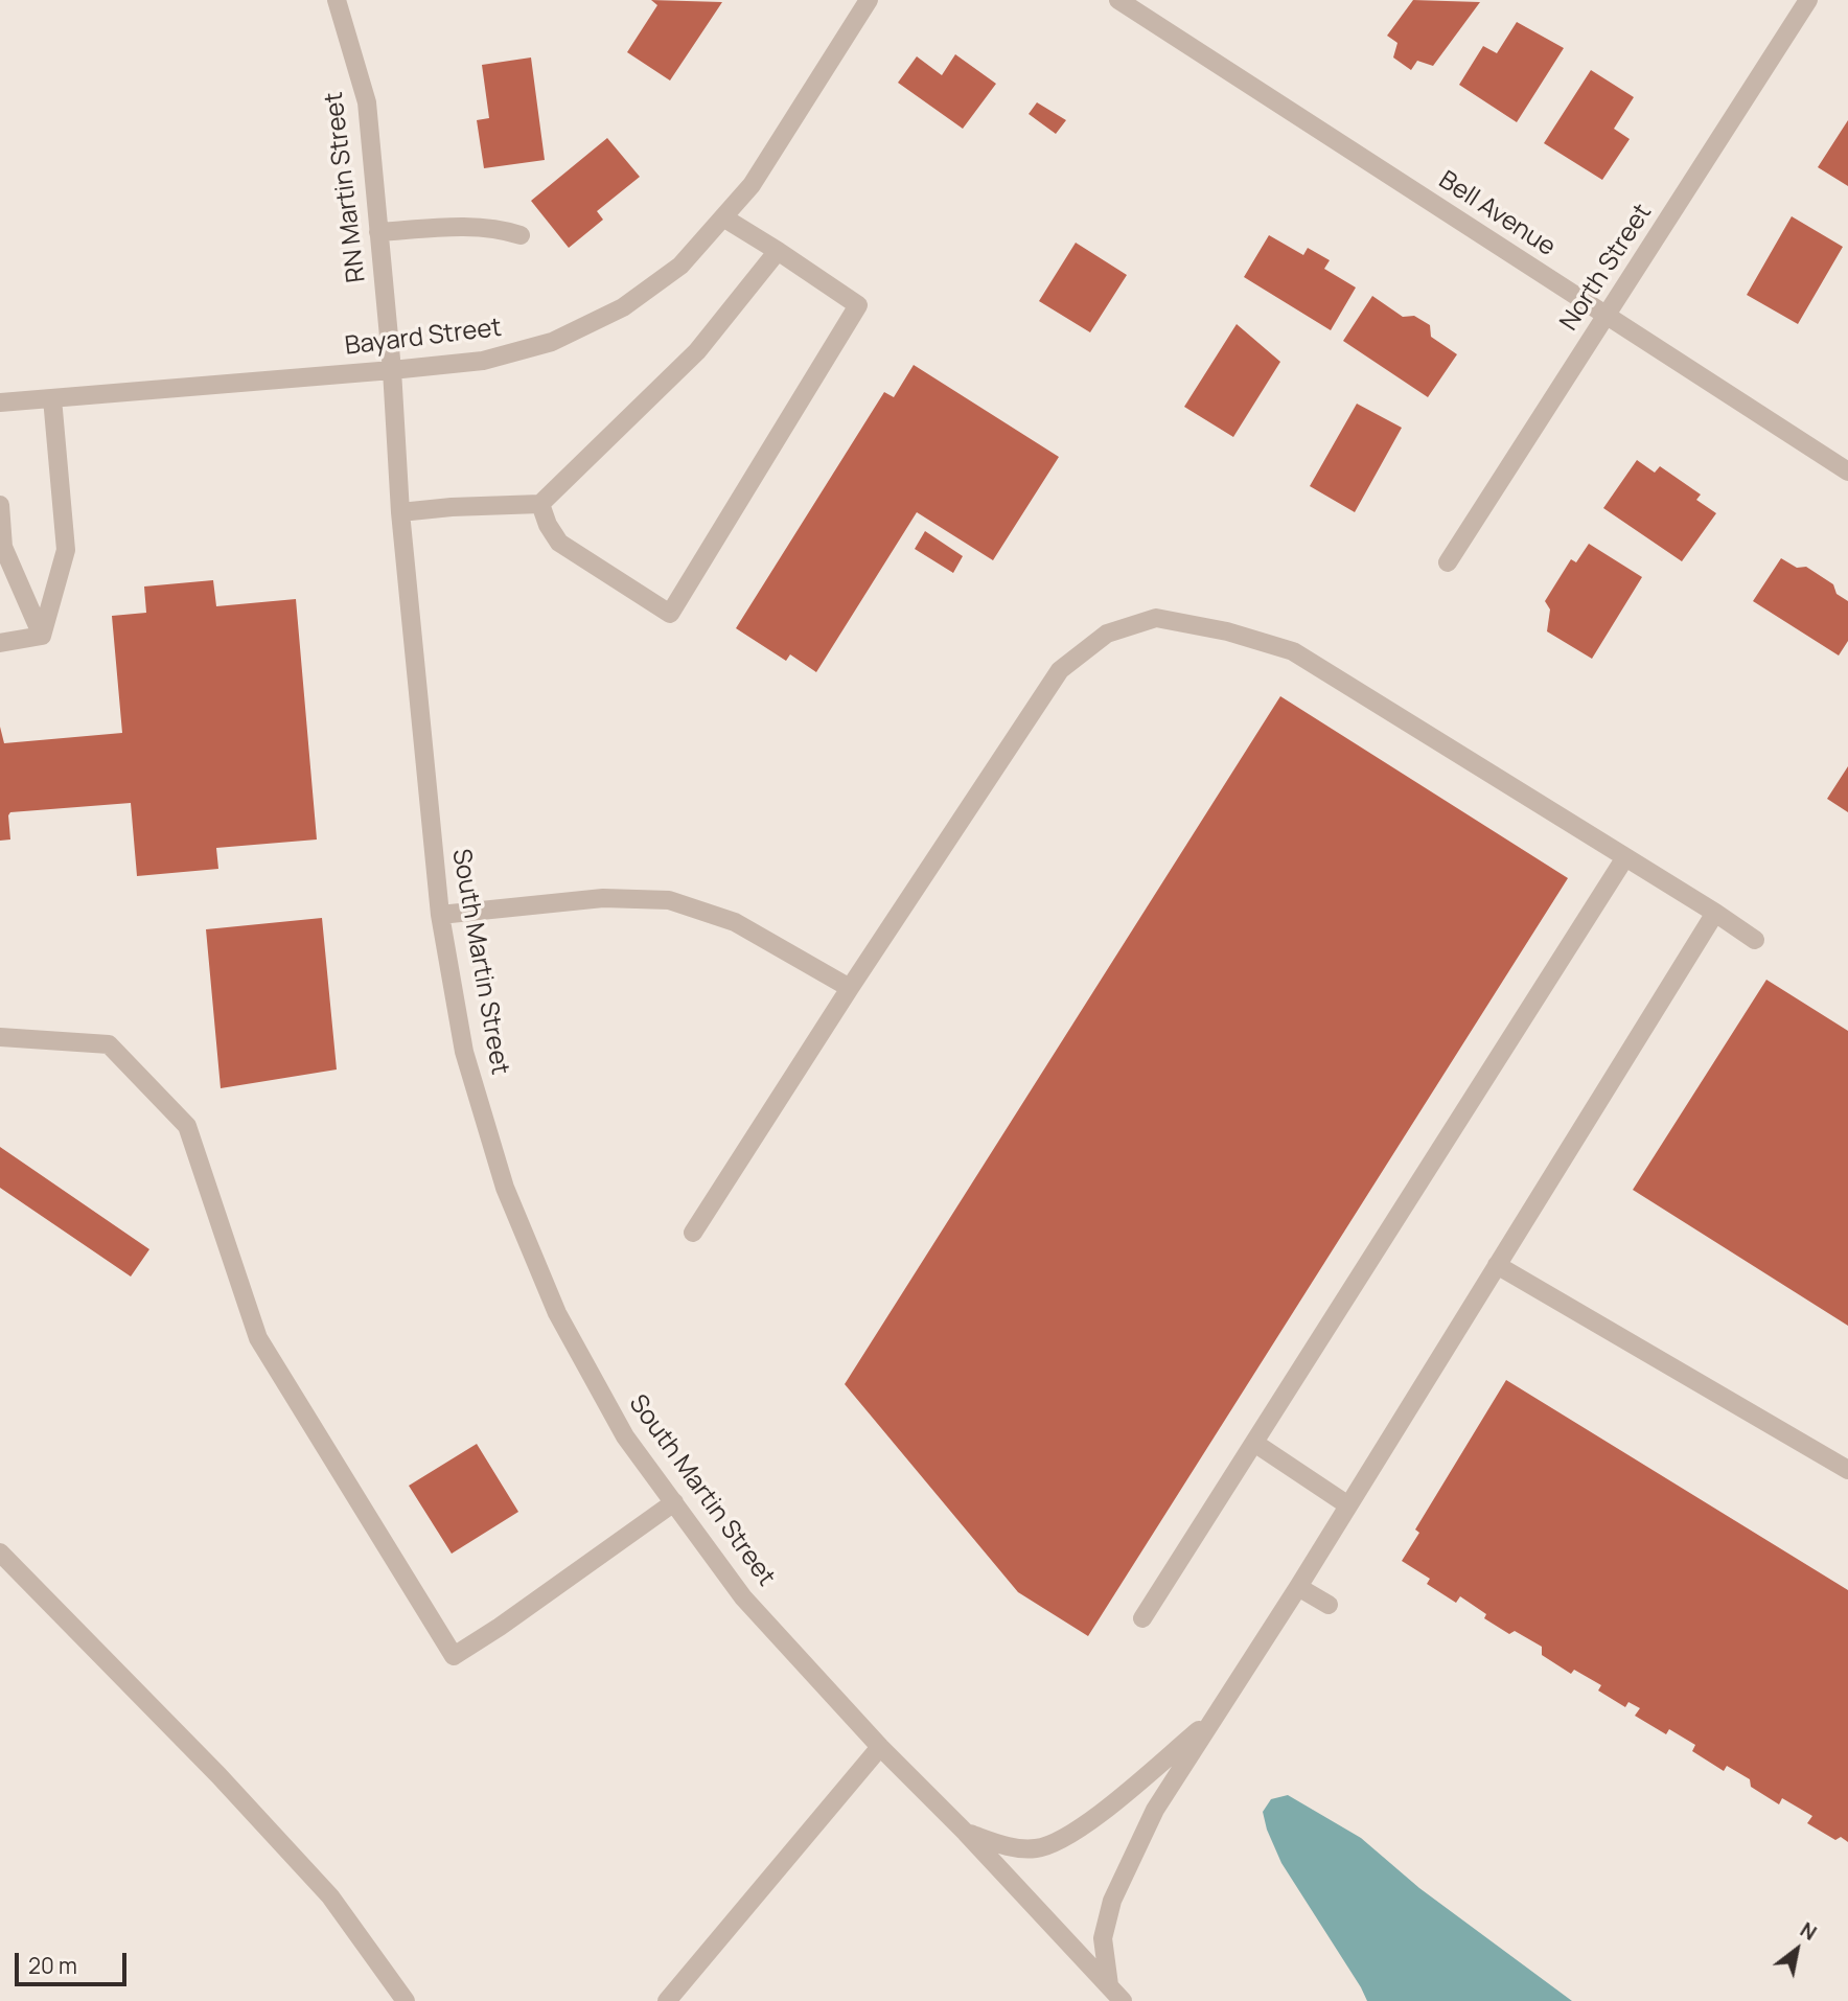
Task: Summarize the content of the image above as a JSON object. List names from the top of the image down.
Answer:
{
  "streets": {
    "street": [
      "RN Martin Street",
      "Bell Avenue",
      "North Street",
      "Bayard Street",
      "South Martin Street"
    ]
  },
  "crossings": [
    ["RN Martin Street", "Bayard Street"],
    ["RN Martin Street", "South Martin Street"],
    ["Bell Avenue", "North Street"],
    ["Bayard Street", "South Martin Street"]
  ],
  "scale_bar": "20 m",
  "north": "top right"
}
